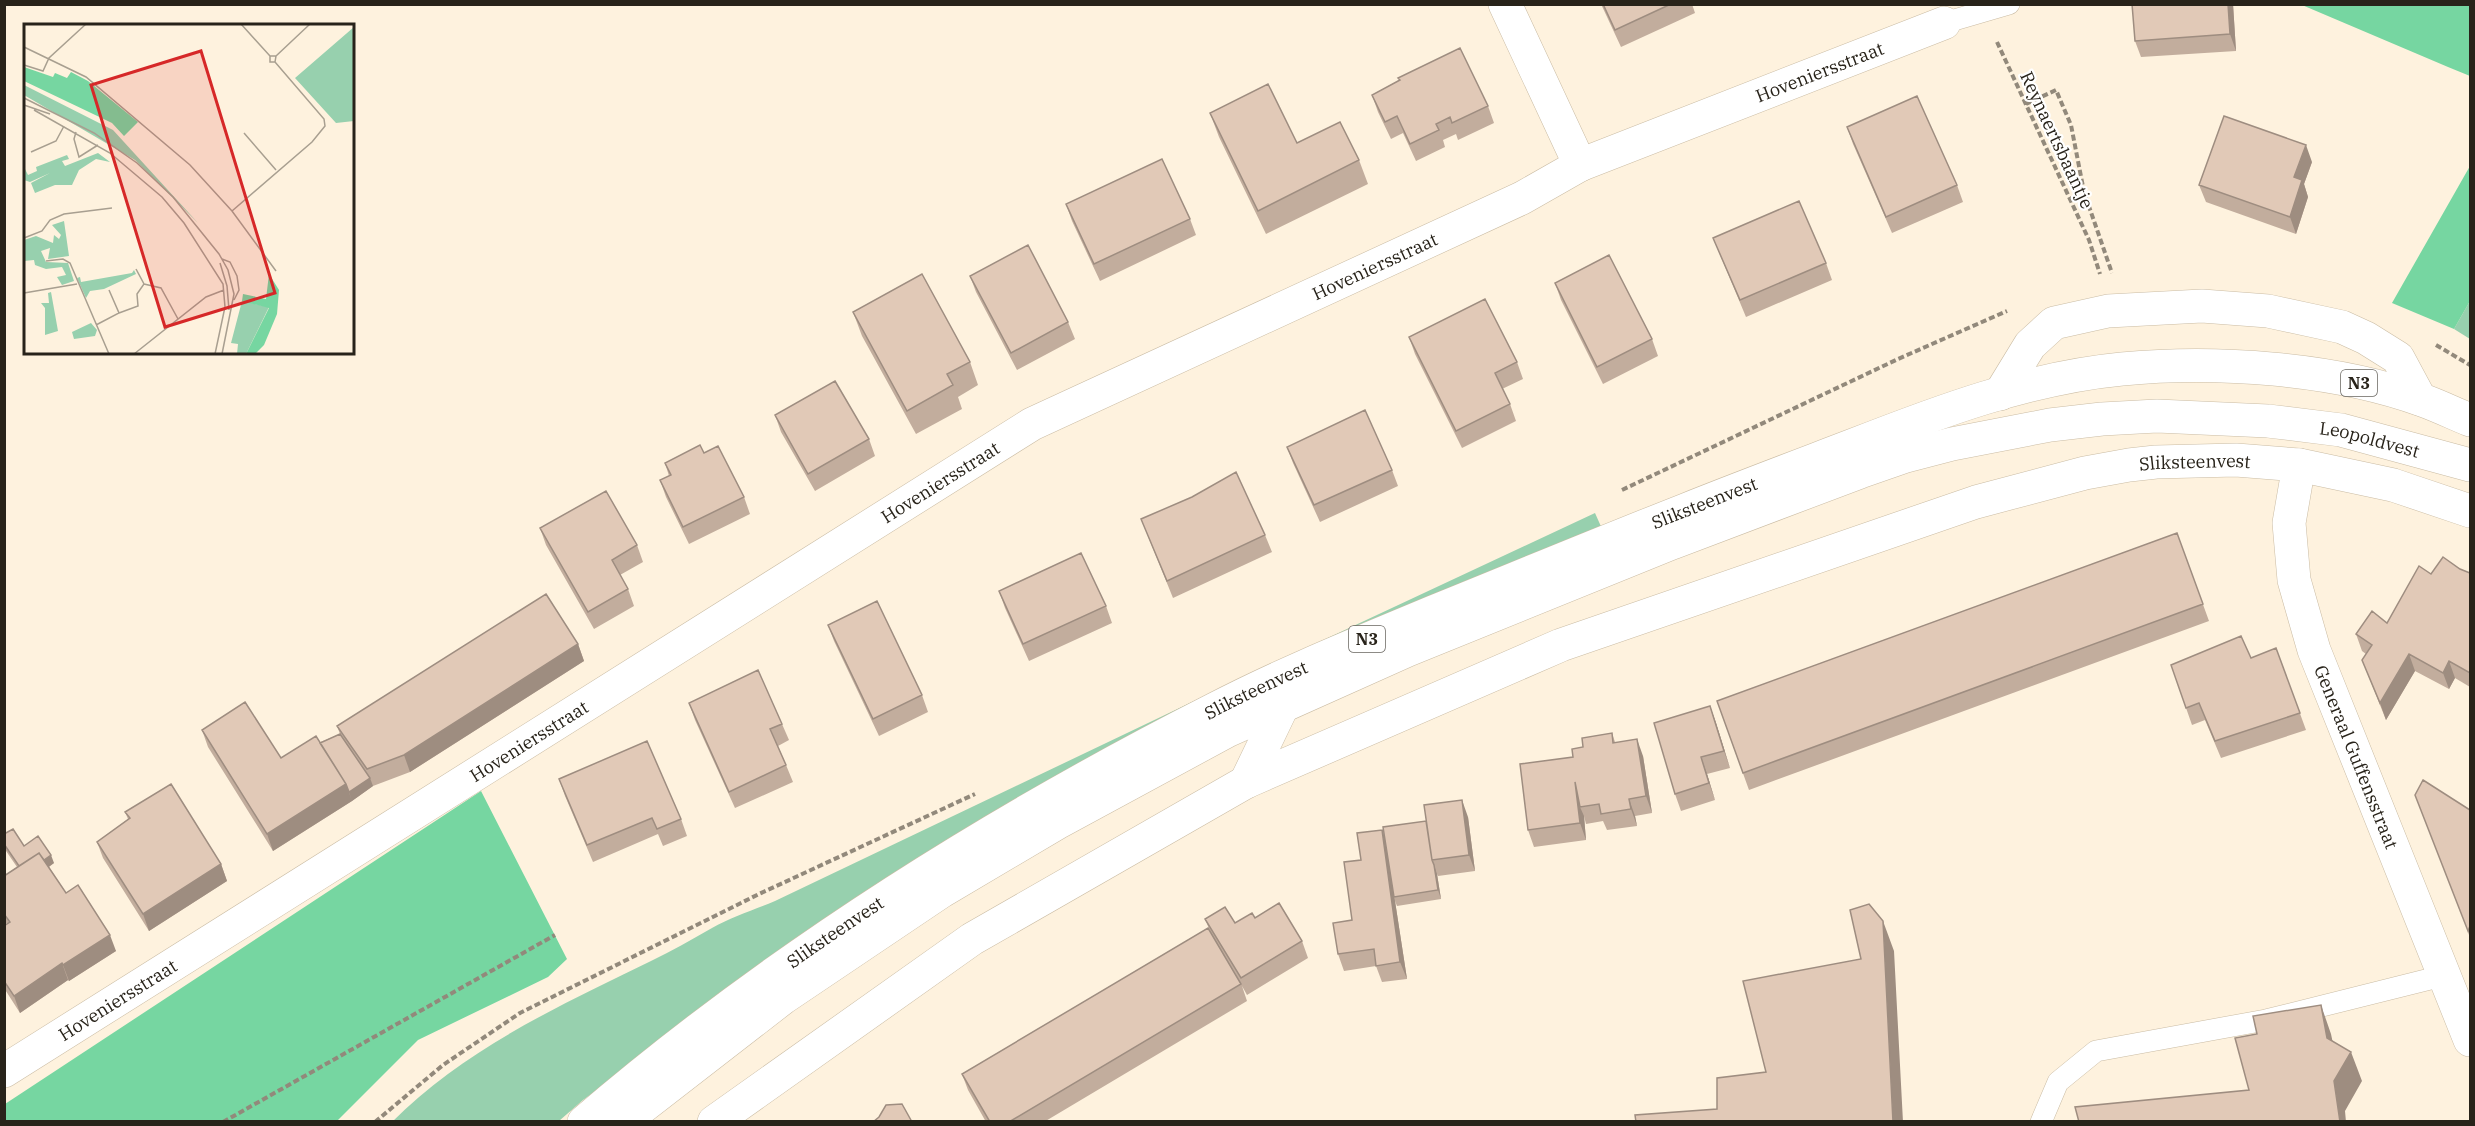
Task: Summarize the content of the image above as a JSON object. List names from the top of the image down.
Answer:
{
  "streets": {
    "street": [
      "Hoveniersstraat",
      "N3",
      "Leopoldvest",
      "Sliksteenvest",
      "Generaal Guffensstraat"
    ],
    "path": ["Reynaertsbaantje"]
  },
  "crossings": [
    ["N3", "Sliksteenvest"],
    ["Leopoldvest", "Sliksteenvest"],
    ["Sliksteenvest", "Generaal Guffensstraat"]
  ]
}
